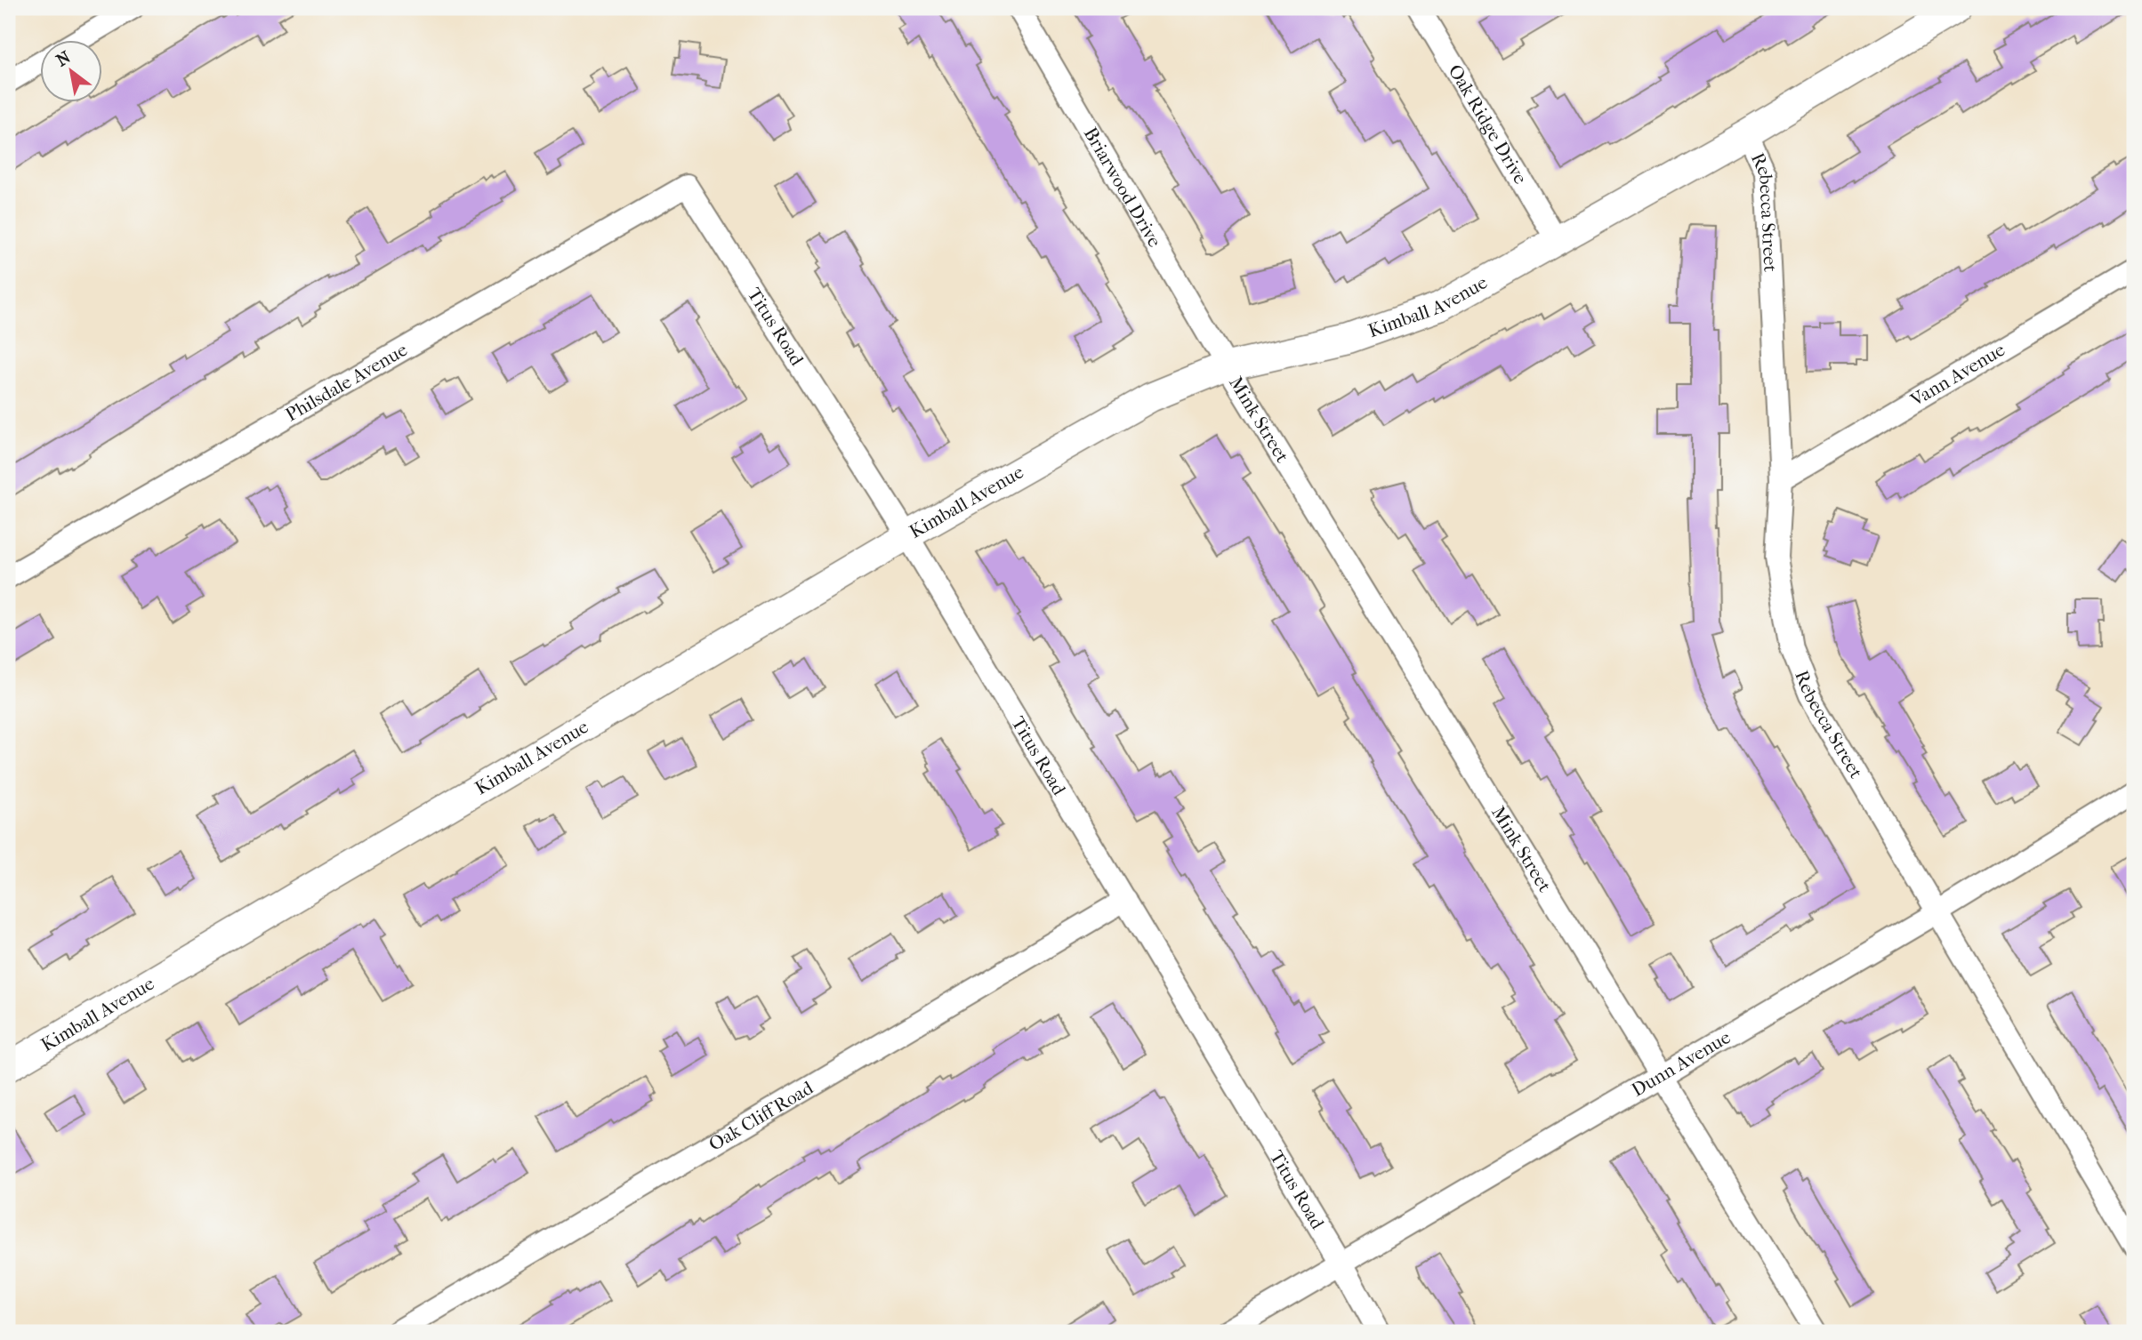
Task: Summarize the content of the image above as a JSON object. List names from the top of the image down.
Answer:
{
  "streets": {
    "street": [
      "Oak Ridge Drive",
      "Briarwood Drive",
      "Rebecca Street",
      "Kimball Avenue",
      "Titus Road",
      "Vann Avenue",
      "Philsdale Avenue",
      "Mink Street",
      "Dunn Avenue",
      "Oak Cliff Road"
    ]
  },
  "crossings": [
    ["Oak Ridge Drive", "Kimball Avenue"],
    ["Briarwood Drive", "Kimball Avenue"],
    ["Briarwood Drive", "Mink Street"],
    ["Rebecca Street", "Kimball Avenue"],
    ["Rebecca Street", "Vann Avenue"],
    ["Rebecca Street", "Dunn Avenue"],
    ["Kimball Avenue", "Titus Road"],
    ["Kimball Avenue", "Mink Street"],
    ["Titus Road", "Philsdale Avenue"],
    ["Titus Road", "Dunn Avenue"],
    ["Titus Road", "Oak Cliff Road"],
    ["Mink Street", "Dunn Avenue"]
  ],
  "north": "top left"
}
